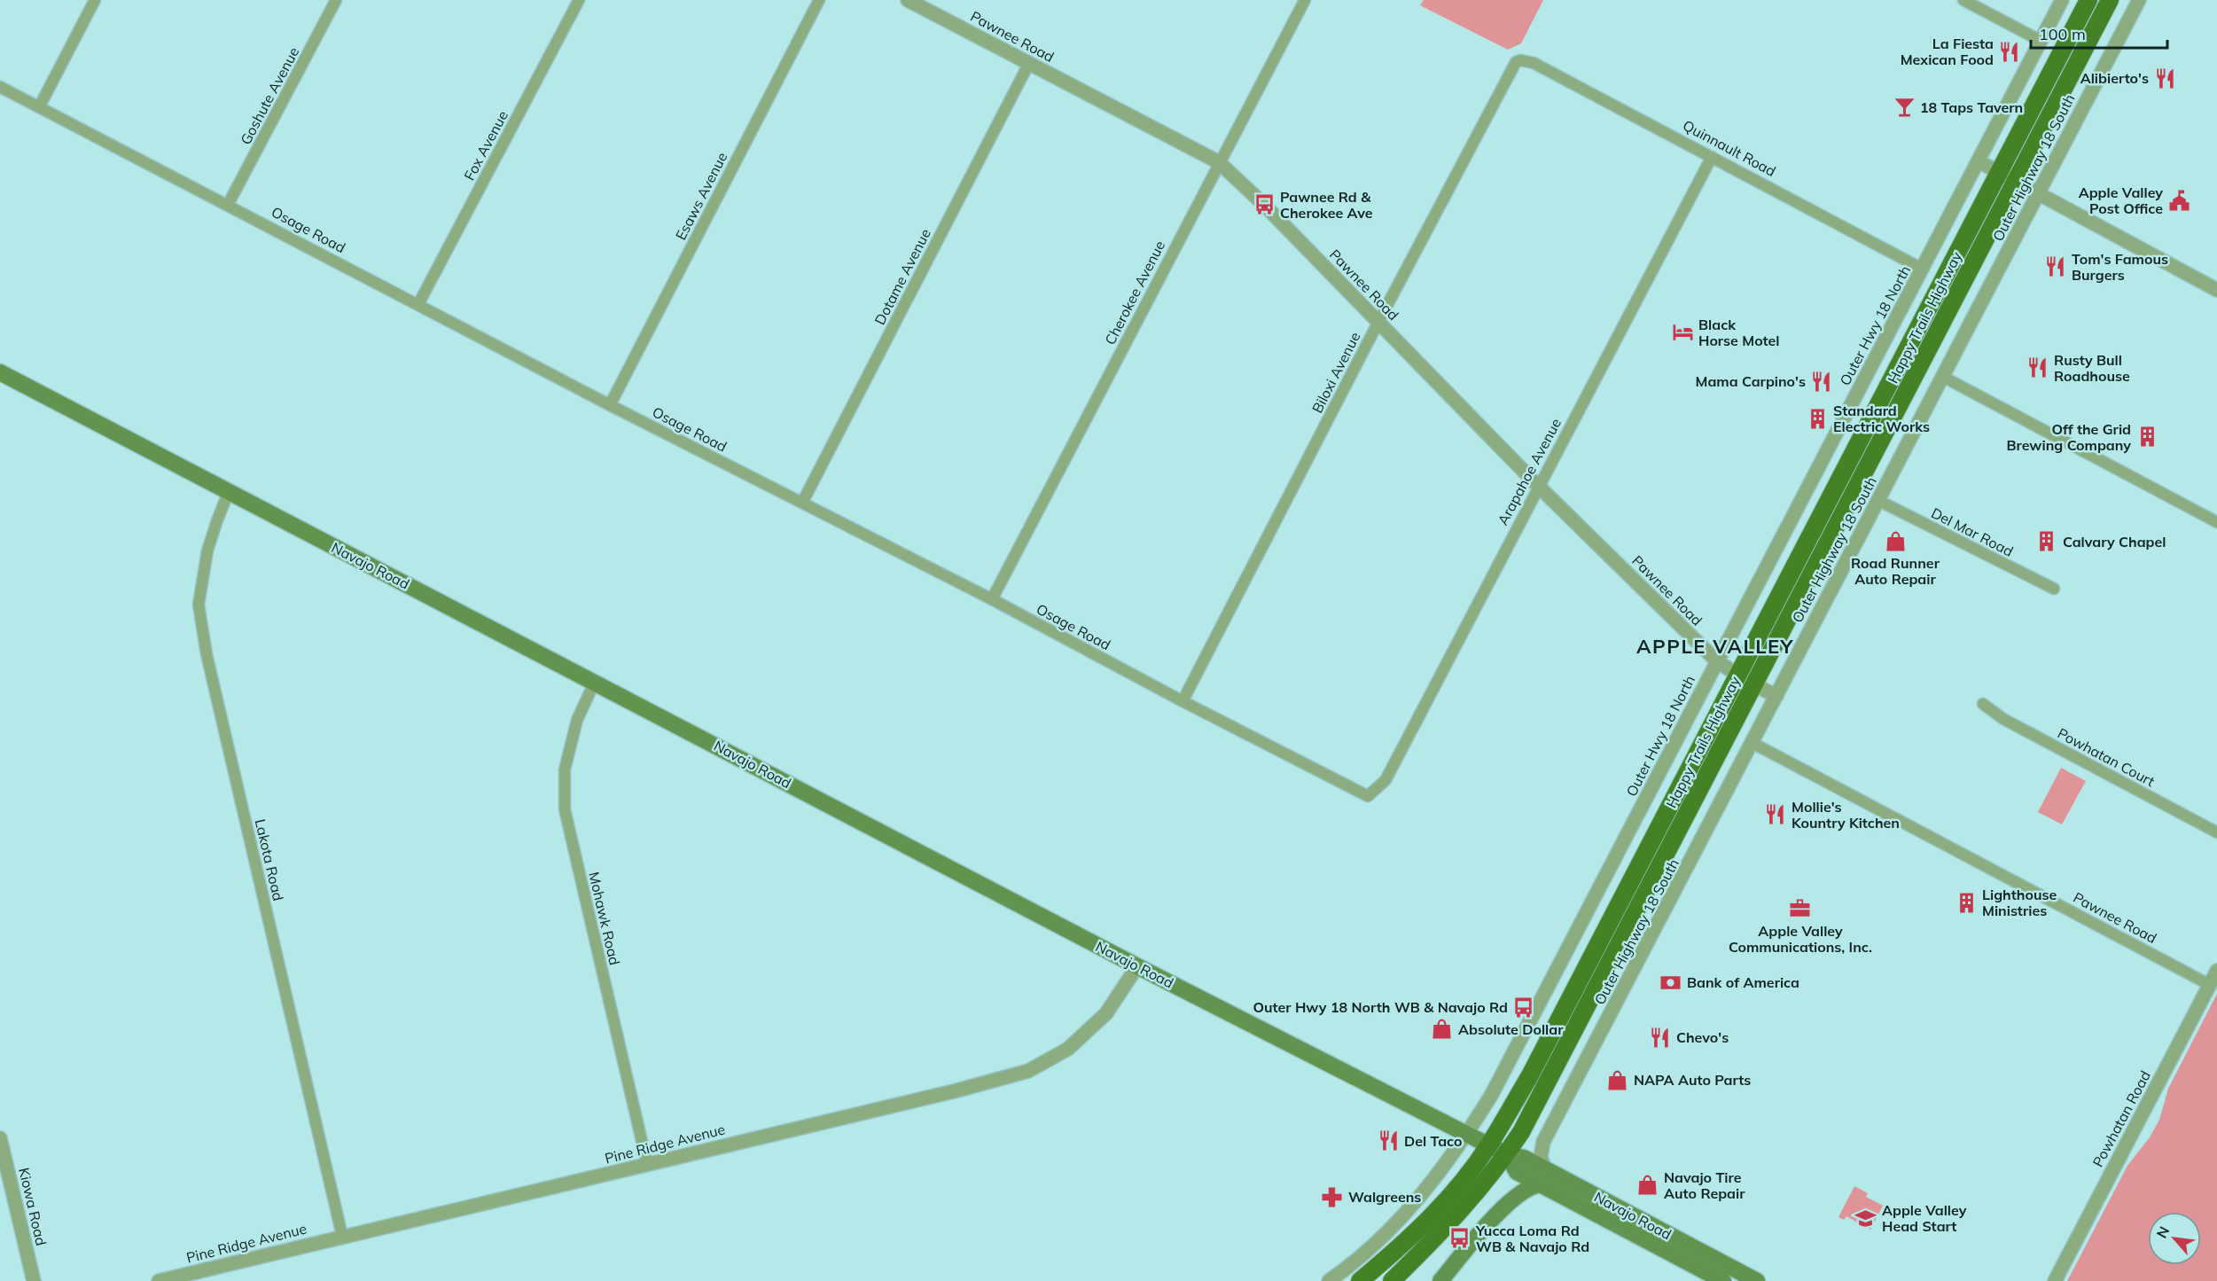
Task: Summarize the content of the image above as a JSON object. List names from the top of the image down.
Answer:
{
  "streets": {
    "main road": ["Happy Trails Highway", "Navajo Road"],
    "street": [
      "Pawnee Road",
      "Goshute Avenue",
      "Fox Avenue",
      "Quinnault Road",
      "Outer Highway 18 South",
      "Esaws Avenue",
      "Osage Road",
      "Dotame Avenue",
      "Cherokee Avenue",
      "Outer Hwy 18 North",
      "Biloxi Avenue",
      "Arapahoe Avenue",
      "Del Mar Road",
      "Powhatan Court",
      "Lakota Road",
      "Mohawk Road",
      "Powhatan Road",
      "Pine Ridge Avenue",
      "Kiowa Road"
    ]
  },
  "crossings": [
    ["Pawnee Road", "Outer Highway 18 South"],
    ["Pawnee Road", "Dotame Avenue"],
    ["Pawnee Road", "Cherokee Avenue"],
    ["Pawnee Road", "Happy Trails Highway"],
    ["Pawnee Road", "Outer Hwy 18 North"],
    ["Pawnee Road", "Biloxi Avenue"],
    ["Pawnee Road", "Arapahoe Avenue"],
    ["Pawnee Road", "Powhatan Road"],
    ["Goshute Avenue", "Osage Road"],
    ["Fox Avenue", "Osage Road"],
    ["Quinnault Road", "Outer Hwy 18 North"],
    ["Quinnault Road", "Biloxi Avenue"],
    ["Quinnault Road", "Arapahoe Avenue"],
    ["Outer Highway 18 South", "Del Mar Road"],
    ["Esaws Avenue", "Osage Road"],
    ["Osage Road", "Dotame Avenue"],
    ["Osage Road", "Cherokee Avenue"],
    ["Osage Road", "Biloxi Avenue"],
    ["Osage Road", "Arapahoe Avenue"],
    ["Happy Trails Highway", "Navajo Road"],
    ["Outer Hwy 18 North", "Navajo Road"],
    ["Navajo Road", "Lakota Road"],
    ["Navajo Road", "Mohawk Road"],
    ["Navajo Road", "Pine Ridge Avenue"],
    ["Lakota Road", "Pine Ridge Avenue"],
    ["Mohawk Road", "Pine Ridge Avenue"]
  ],
  "districts": ["APPLE VALLEY"],
  "places": {
    "restaurant": [
      "La Fiesta Mexican Food",
      "Alibierto's",
      "Tom's Famous Burgers",
      "Rusty Bull Roadhouse",
      "Mama Carpino's",
      "Mollie's Kountry Kitchen",
      "Chevo's",
      "Del Taco"
    ],
    "bar": ["18 Taps Tavern"],
    "public building": ["Apple Valley Post Office"],
    "bus stop": ["Pawnee Rd & Cherokee Ave", "Outer Hwy 18 North WB & Navajo Rd", "Yucca Loma Rd WB & Navajo Rd"],
    "hotel": ["Black Horse Motel"],
    "building": [
      "Standard Electric Works",
      "Off the Grid Brewing Company",
      "Calvary Chapel",
      "Lighthouse Ministries"
    ],
    "shop": [
      "Road Runner Auto Repair",
      "Absolute Dollar",
      "NAPA Auto Parts",
      "Navajo Tire Auto Repair"
    ],
    "office": ["Apple Valley Communications, Inc."],
    "bank": ["Bank of America"],
    "pharmacy": ["Walgreens"],
    "school or university": ["Apple Valley Head Start"]
  },
  "scale_bar": "100 m",
  "north": "top left"
}
